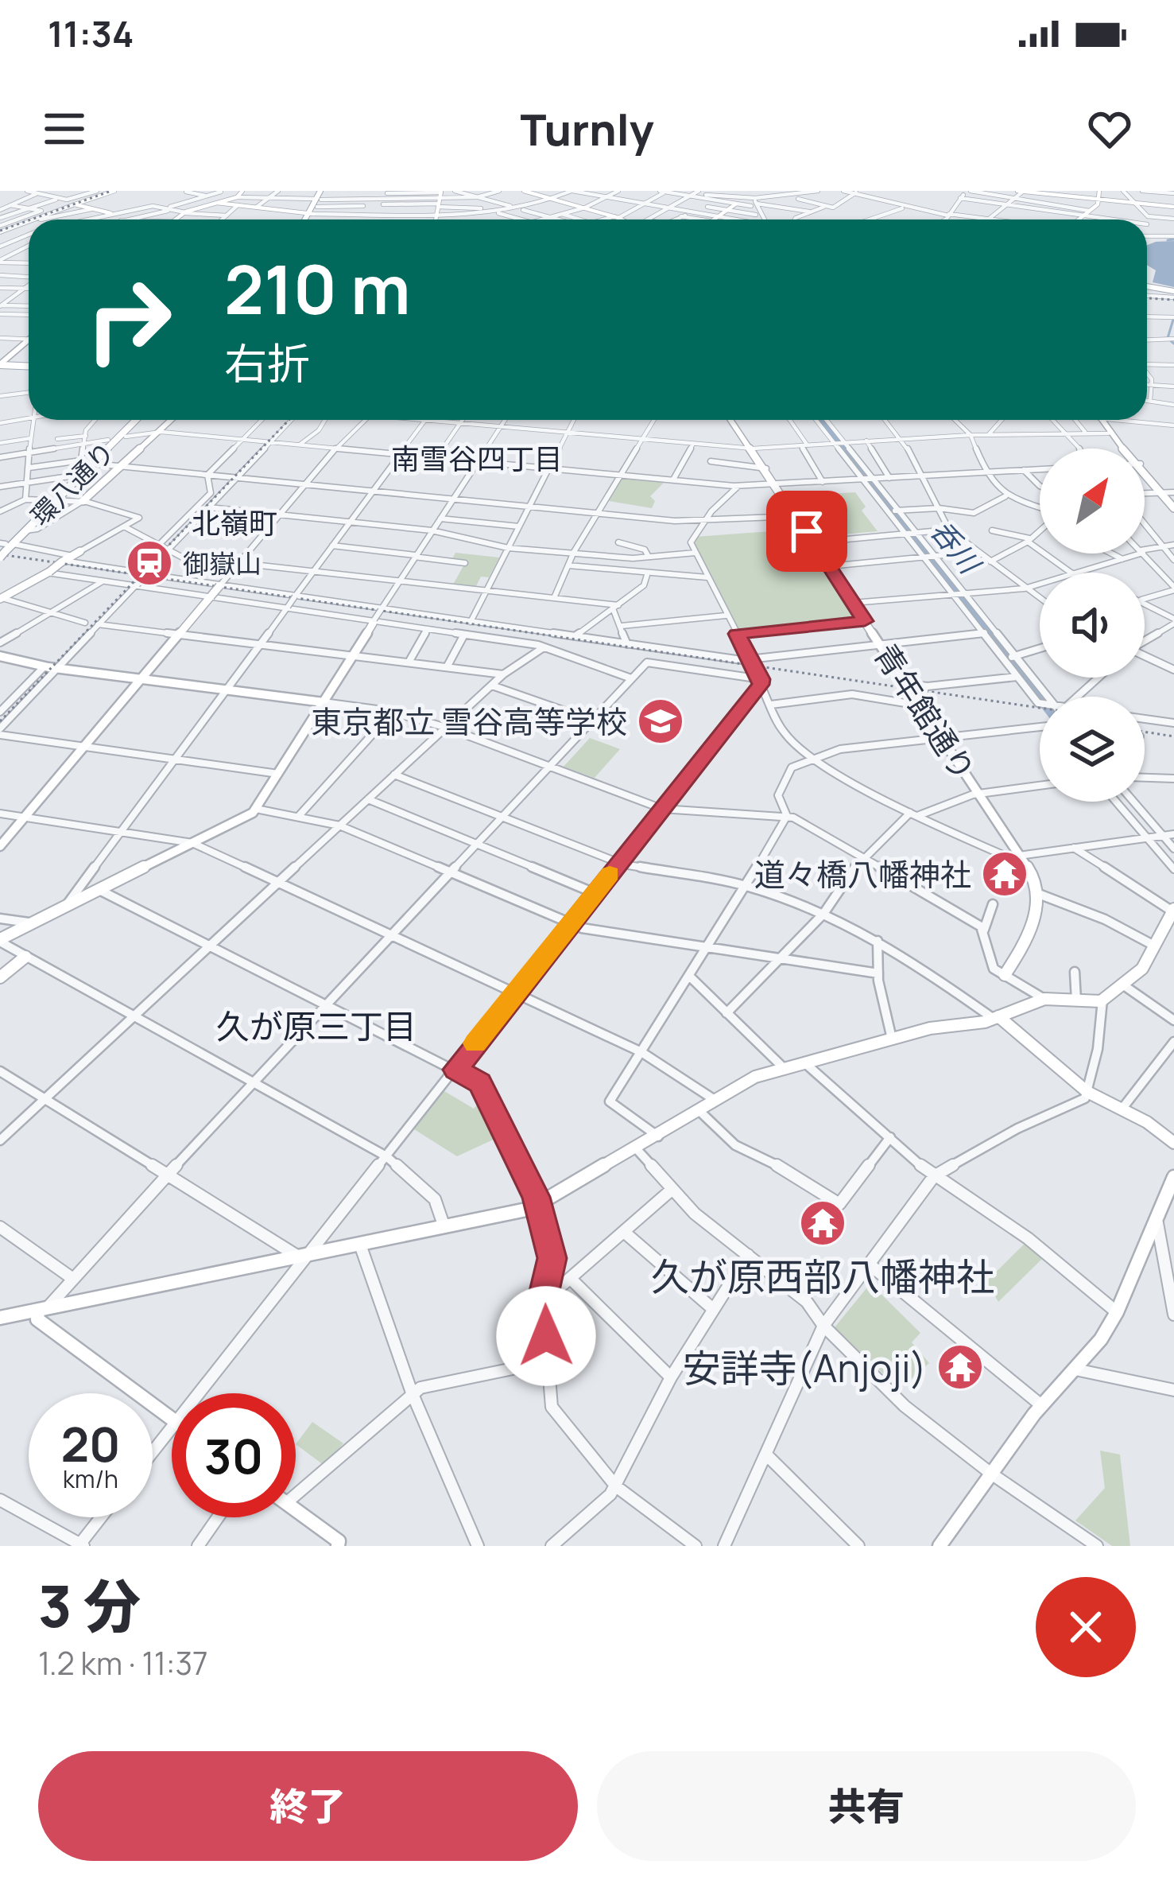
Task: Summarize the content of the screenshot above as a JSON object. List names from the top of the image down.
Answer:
{
  "streets": {
    "main road": ["環八通り"],
    "street": ["青年館通り"]
  },
  "districts": ["南雪谷四丁目", "北嶺町", "久が原三丁目"],
  "water": ["呑川"],
  "places": {
    "station": ["御嶽山"],
    "school or university": ["東京都立 雪谷高等学校"],
    "temple": ["道々橋八幡神社", "久が原西部八幡神社", "安詳寺(Anjoji)"]
  },
  "north": "top right",
  "page": {
    "status": "11:34",
    "header": "Turnly",
    "turn": ["210 m", "右折"],
    "speed": "20 km/h",
    "limit": "30",
    "heading": ["3 分", "1.2 km · 11:37"],
    "buttons": ["終了", "共有"]
  }
}
